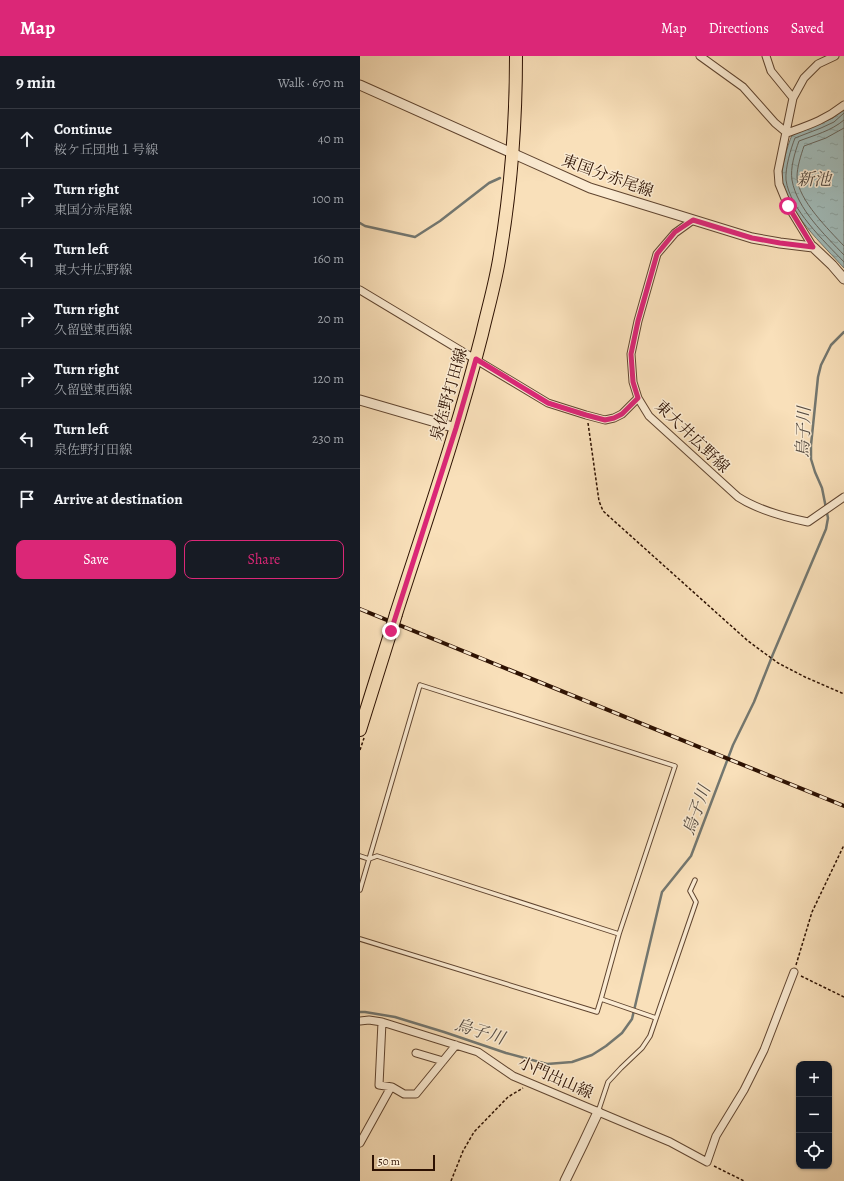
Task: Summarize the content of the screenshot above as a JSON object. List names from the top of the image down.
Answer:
{
  "streets": {
    "main road": ["泉佐野打田線"],
    "street": ["東国分赤尾線", "東大井広野線", "小門出山線"]
  },
  "crossings": [
    ["東国分赤尾線", "泉佐野打田線"],
    ["東国分赤尾線", "東大井広野線"]
  ],
  "water": ["新池", "烏子川"],
  "scale_bar": "50 m",
  "page": {
    "header": "Map",
    "nav": ["Map", "Directions", "Saved"],
    "heading": ["9 min", "Walk · 670 m"],
    "list": [
      ["Continue", "桜ケ丘団地１号線", "40 m"],
      ["Turn right", "東国分赤尾線", "100 m"],
      ["Turn left", "東大井広野線", "160 m"],
      ["Turn right", "久留壁東西線", "20 m"],
      ["Turn right", "久留壁東西線", "120 m"],
      ["Turn left", "泉佐野打田線", "230 m"],
      "Arrive at destination"
    ],
    "buttons": ["Save", "Share"],
    "map_buttons": ["+", "−"],
    "scale": "50 m"
  }
}
